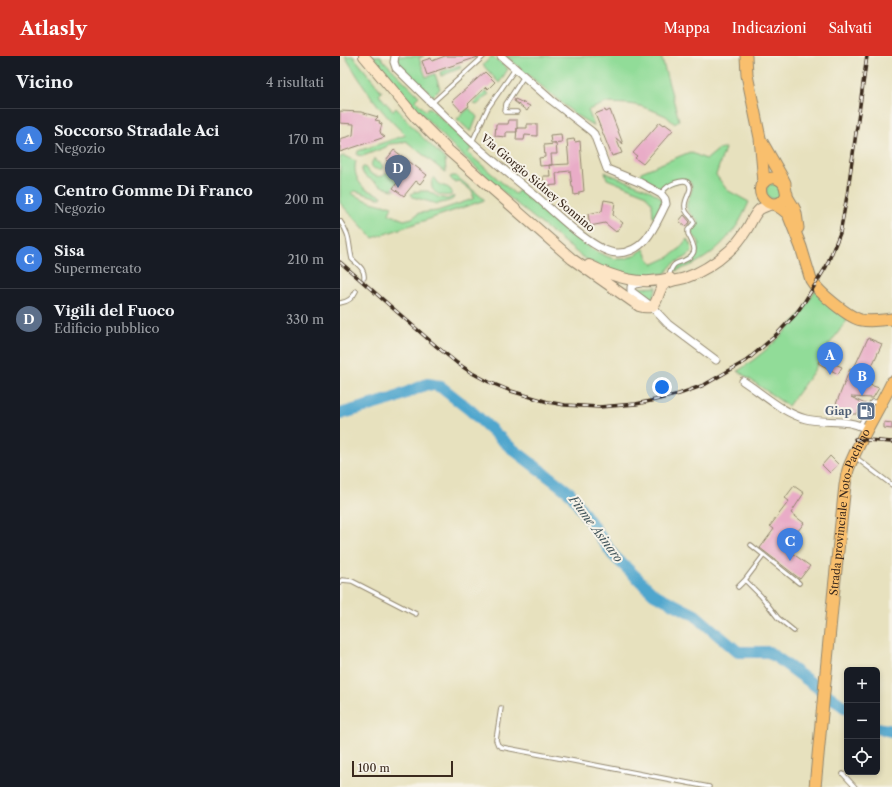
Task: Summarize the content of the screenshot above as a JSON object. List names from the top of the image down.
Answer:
{
  "streets": {
    "main road": ["Strada provinciale Noto-Pachino"],
    "street": ["Via Giorgio Sidney Sonnino"]
  },
  "water": ["Fiume Asinaro"],
  "places": {
    "fuel station": ["Giap"]
  },
  "scale_bar": "100 m",
  "page": {
    "header": "Atlasly",
    "nav": ["Mappa", "Indicazioni", "Salvati"],
    "heading": ["Vicino", "4 risultati"],
    "list": [
      {
        "mark": "A",
        "name": "Soccorso Stradale Aci",
        "note": "Negozio",
        "value": "170 m"
      },
      {
        "mark": "B",
        "name": "Centro Gomme Di Franco",
        "note": "Negozio",
        "value": "200 m"
      },
      {
        "mark": "C",
        "name": "Sisa",
        "note": "Supermercato",
        "value": "210 m"
      },
      {
        "mark": "D",
        "name": "Vigili del Fuoco",
        "note": "Edificio pubblico",
        "value": "330 m"
      }
    ],
    "pins": [
      "D",
      "A",
      "B",
      "C"
    ],
    "map_buttons": ["+", "−"],
    "scale": "100 m"
  }
}
